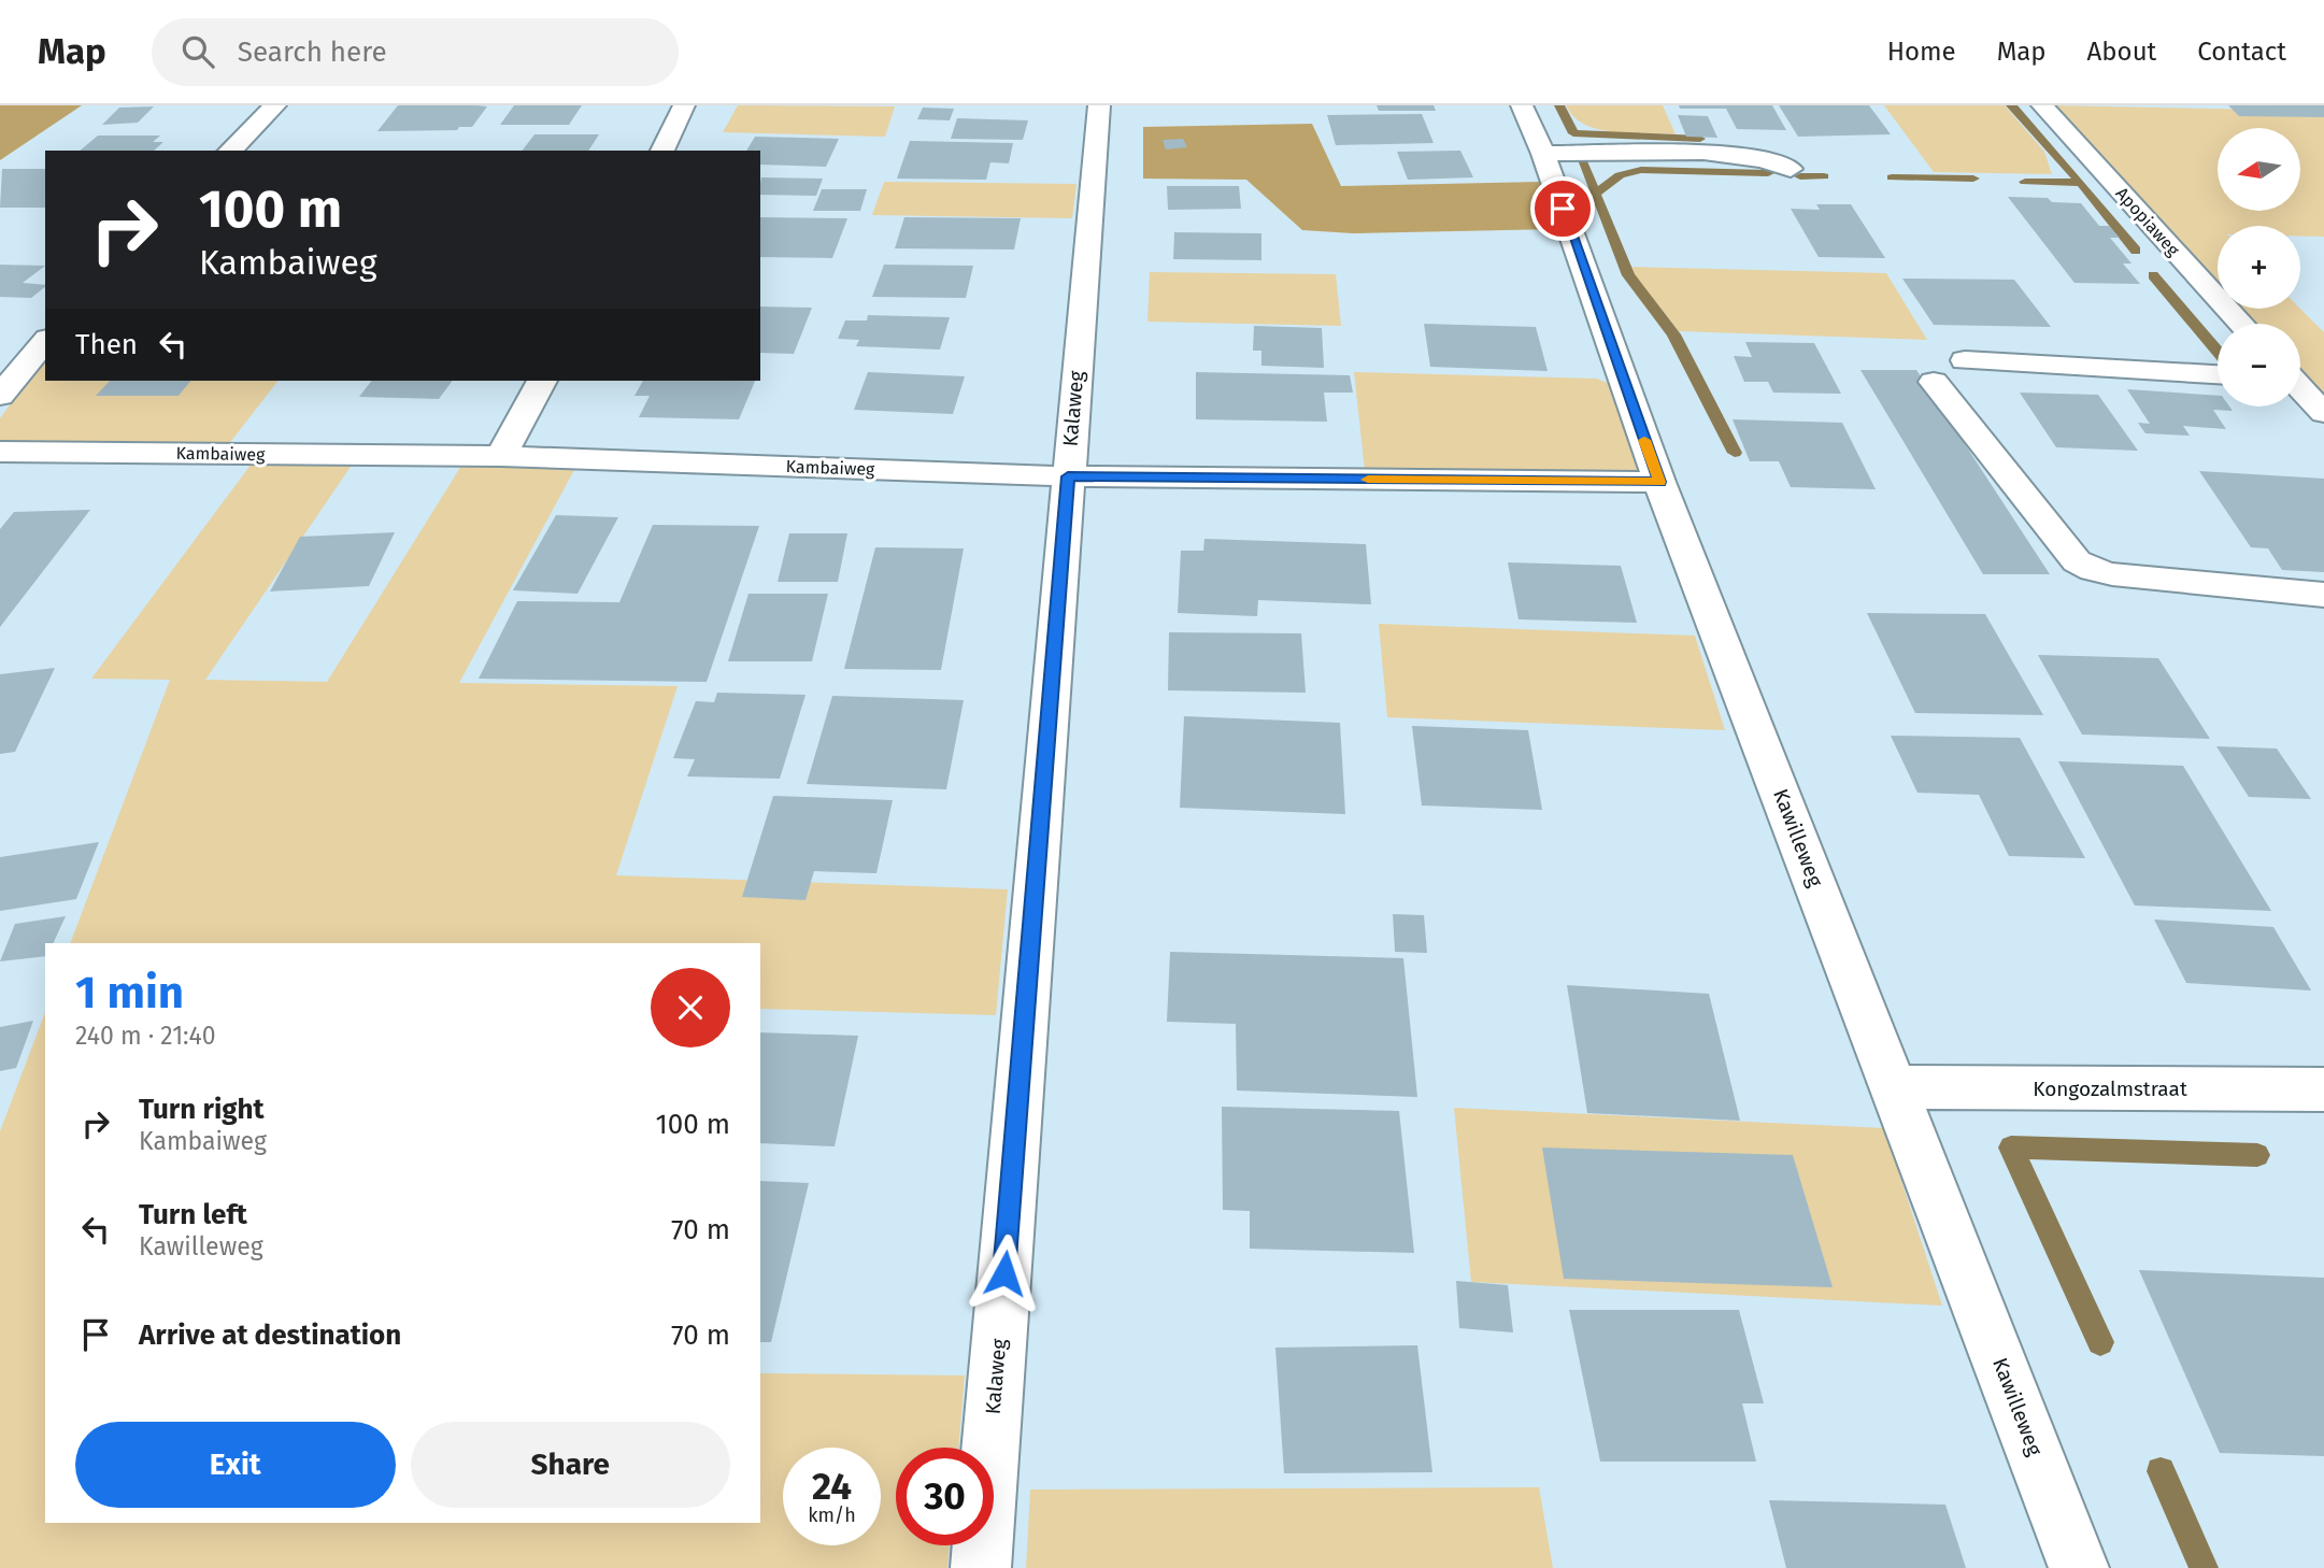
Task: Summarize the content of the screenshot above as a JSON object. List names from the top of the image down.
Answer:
{
  "streets": {
    "street": [
      "Apopiaweg",
      "Kalaweg",
      "Kambaiweg",
      "Kawilleweg",
      "Kongozalmstraat"
    ]
  },
  "crossings": [
    ["Kalaweg", "Kambaiweg"],
    ["Kambaiweg", "Kawilleweg"],
    ["Kawilleweg", "Kongozalmstraat"]
  ],
  "north": "left",
  "page": {
    "header": "Map",
    "search": "Search here",
    "nav": [
      "Home",
      "Map",
      "About",
      "Contact"
    ],
    "map_buttons": ["+", "−"],
    "turn": ["100 m", "Kambaiweg"],
    "then": "Then",
    "heading": ["1 min", "240 m · 21:40"],
    "list": [
      {
        "name": "Turn right",
        "note": "Kambaiweg",
        "value": "100 m"
      },
      {
        "name": "Turn left",
        "note": "Kawilleweg",
        "value": "70 m"
      },
      {
        "name": "Arrive at destination",
        "value": "70 m"
      }
    ],
    "buttons": ["Exit", "Share"],
    "speed": "24 km/h",
    "limit": "30"
  }
}
